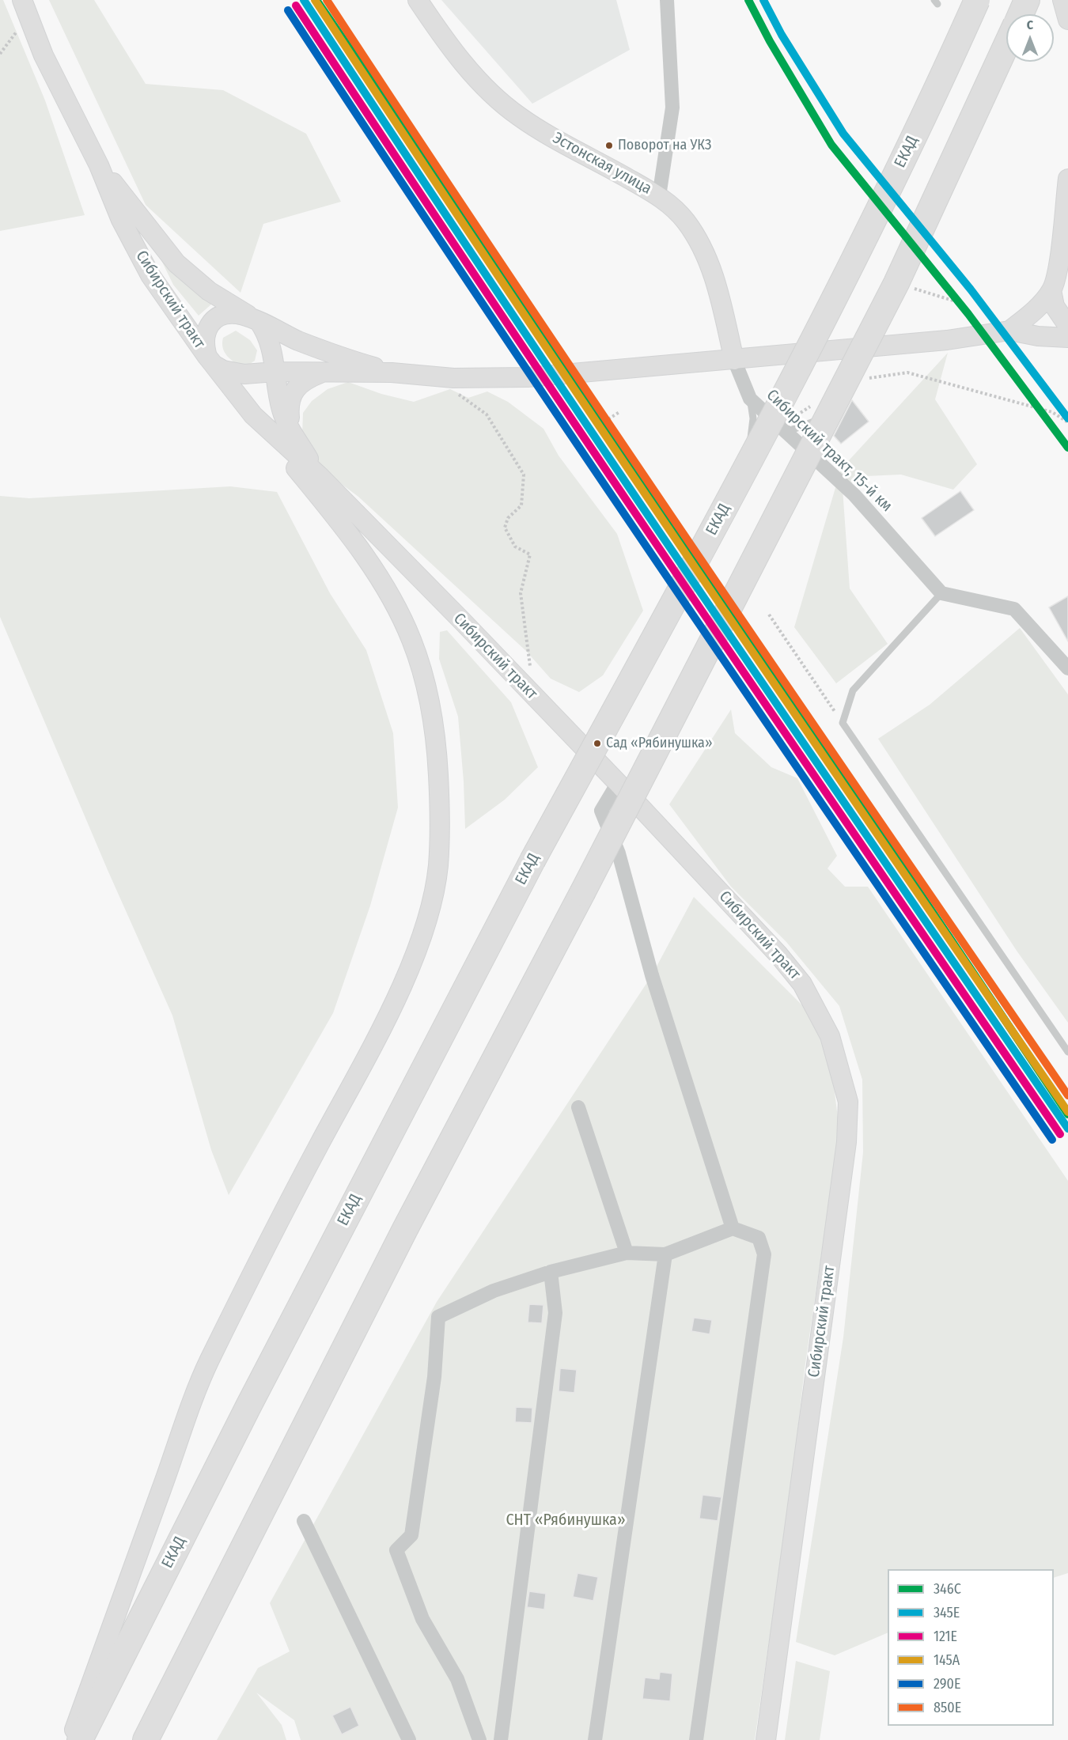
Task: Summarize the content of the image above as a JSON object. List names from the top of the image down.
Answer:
{
  "streets": {
    "highway": ["ЕКАД"],
    "main road": ["Эстонская улица", "Сибирский тракт"],
    "street": ["Сибирский тракт, 15-й км"]
  },
  "crossings": [
    ["Эстонская улица", "Сибирский тракт, 15-й км"]
  ],
  "parks": ["СНТ «Рябинушка»"],
  "places": ["Поворот на УКЗ", "Сад «Рябинушка»"],
  "lines": [
    "transit line 346С",
    "transit line 345Е",
    "transit line 145А",
    "transit line 850Е",
    "transit line 121Е",
    "transit line 290Е"
  ],
  "legend": [
    "346С",
    "345Е",
    "121Е",
    "145А",
    "290Е",
    "850Е"
  ],
  "north": "top"
}
